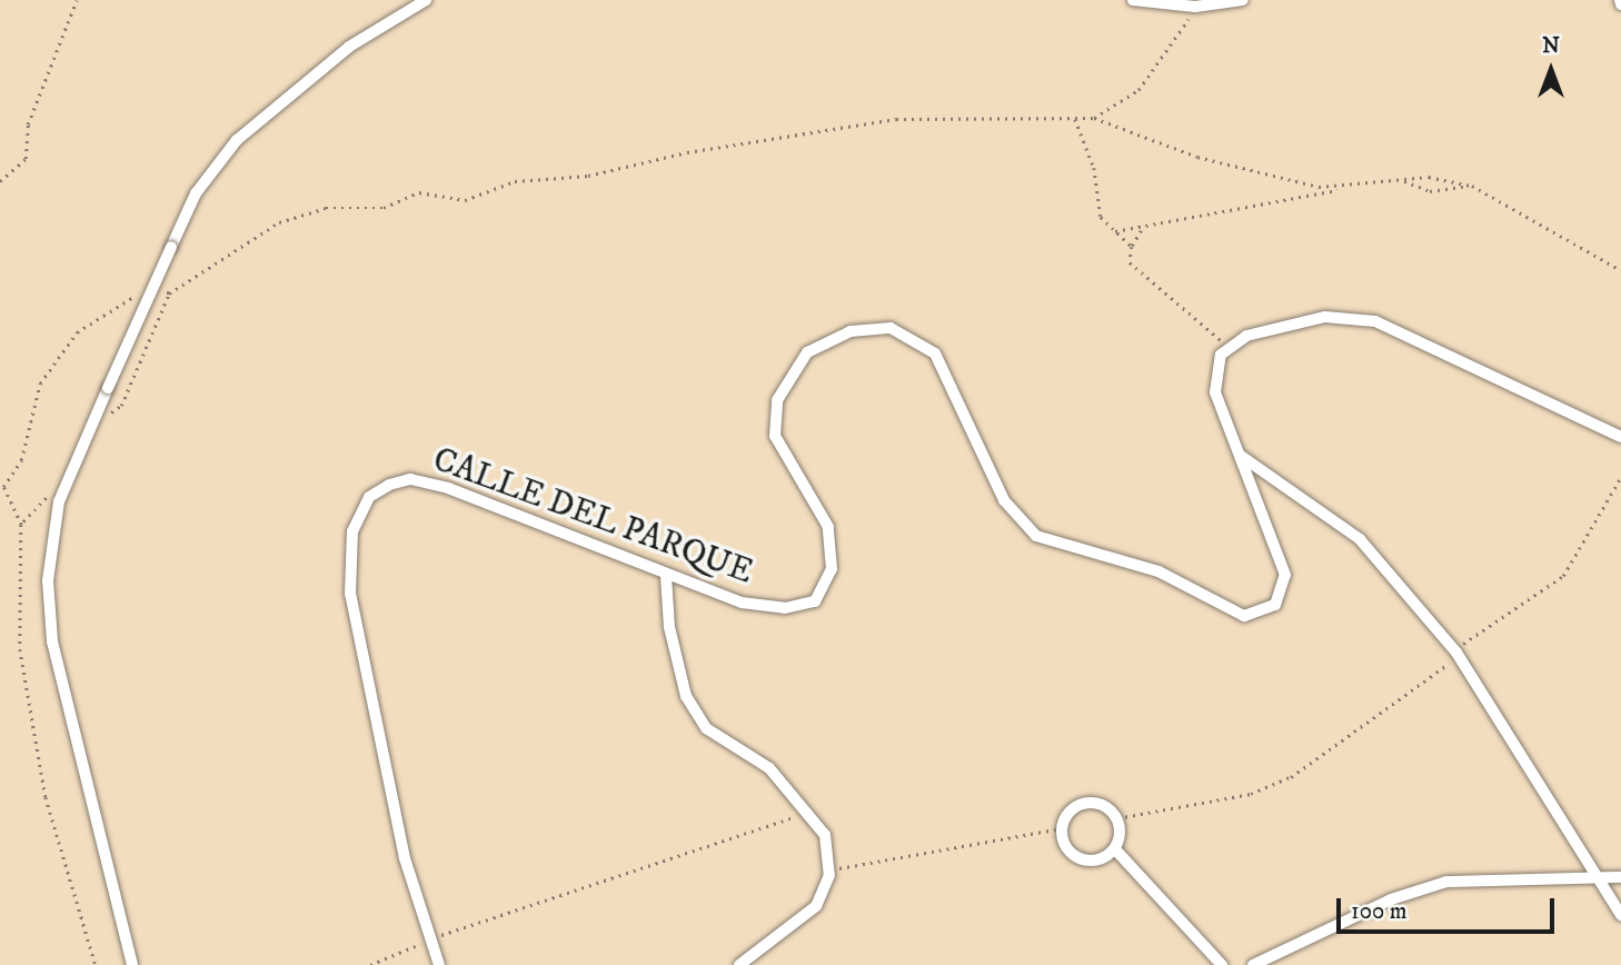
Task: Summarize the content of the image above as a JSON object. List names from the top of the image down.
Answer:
{
  "streets": {
    "street": ["CALLE DEL PARQUE"]
  },
  "scale_bar": "100 m",
  "north": "top"
}
